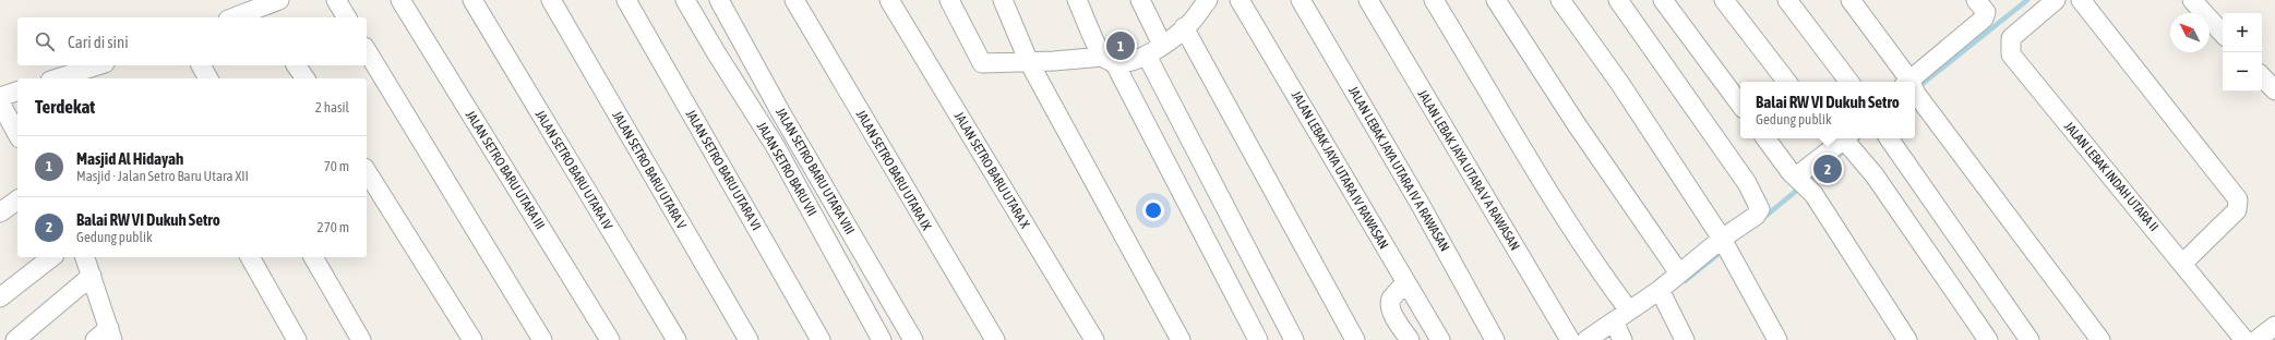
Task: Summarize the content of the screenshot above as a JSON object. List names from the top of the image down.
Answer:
{
  "streets": {
    "street": [
      "JALAN SETRO BARU VII",
      "JALAN LEBAK JAYA UTARA IV A RAWASAN",
      "JALAN SETRO BARU UTARA III",
      "JALAN SETRO BARU UTARA IV",
      "JALAN SETRO BARU UTARA V",
      "JALAN SETRO BARU UTARA VI",
      "JALAN SETRO BARU UTARA IX",
      "JALAN SETRO BARU UTARA X",
      "JALAN LEBAK JAYA UTARA IV RAWASAN",
      "JALAN LEBAK JAYA UTARA V A RAWASAN",
      "JALAN SETRO BARU UTARA VIII",
      "JALAN LEBAK INDAH UTARA II"
    ]
  },
  "north": "top left",
  "page": {
    "map_buttons": ["+", "−"],
    "search": "Cari di sini",
    "pins": ["1", "2"],
    "heading": ["Terdekat", "2 hasil"],
    "popup": ["Balai RW VI Dukuh Setro", "Gedung publik"],
    "list": [
      {
        "mark": "1",
        "name": "Masjid Al Hidayah",
        "note": "Masjid · Jalan Setro Baru Utara XII",
        "value": "70 m"
      },
      {
        "mark": "2",
        "name": "Balai RW VI Dukuh Setro",
        "note": "Gedung publik",
        "value": "270 m"
      }
    ]
  }
}
